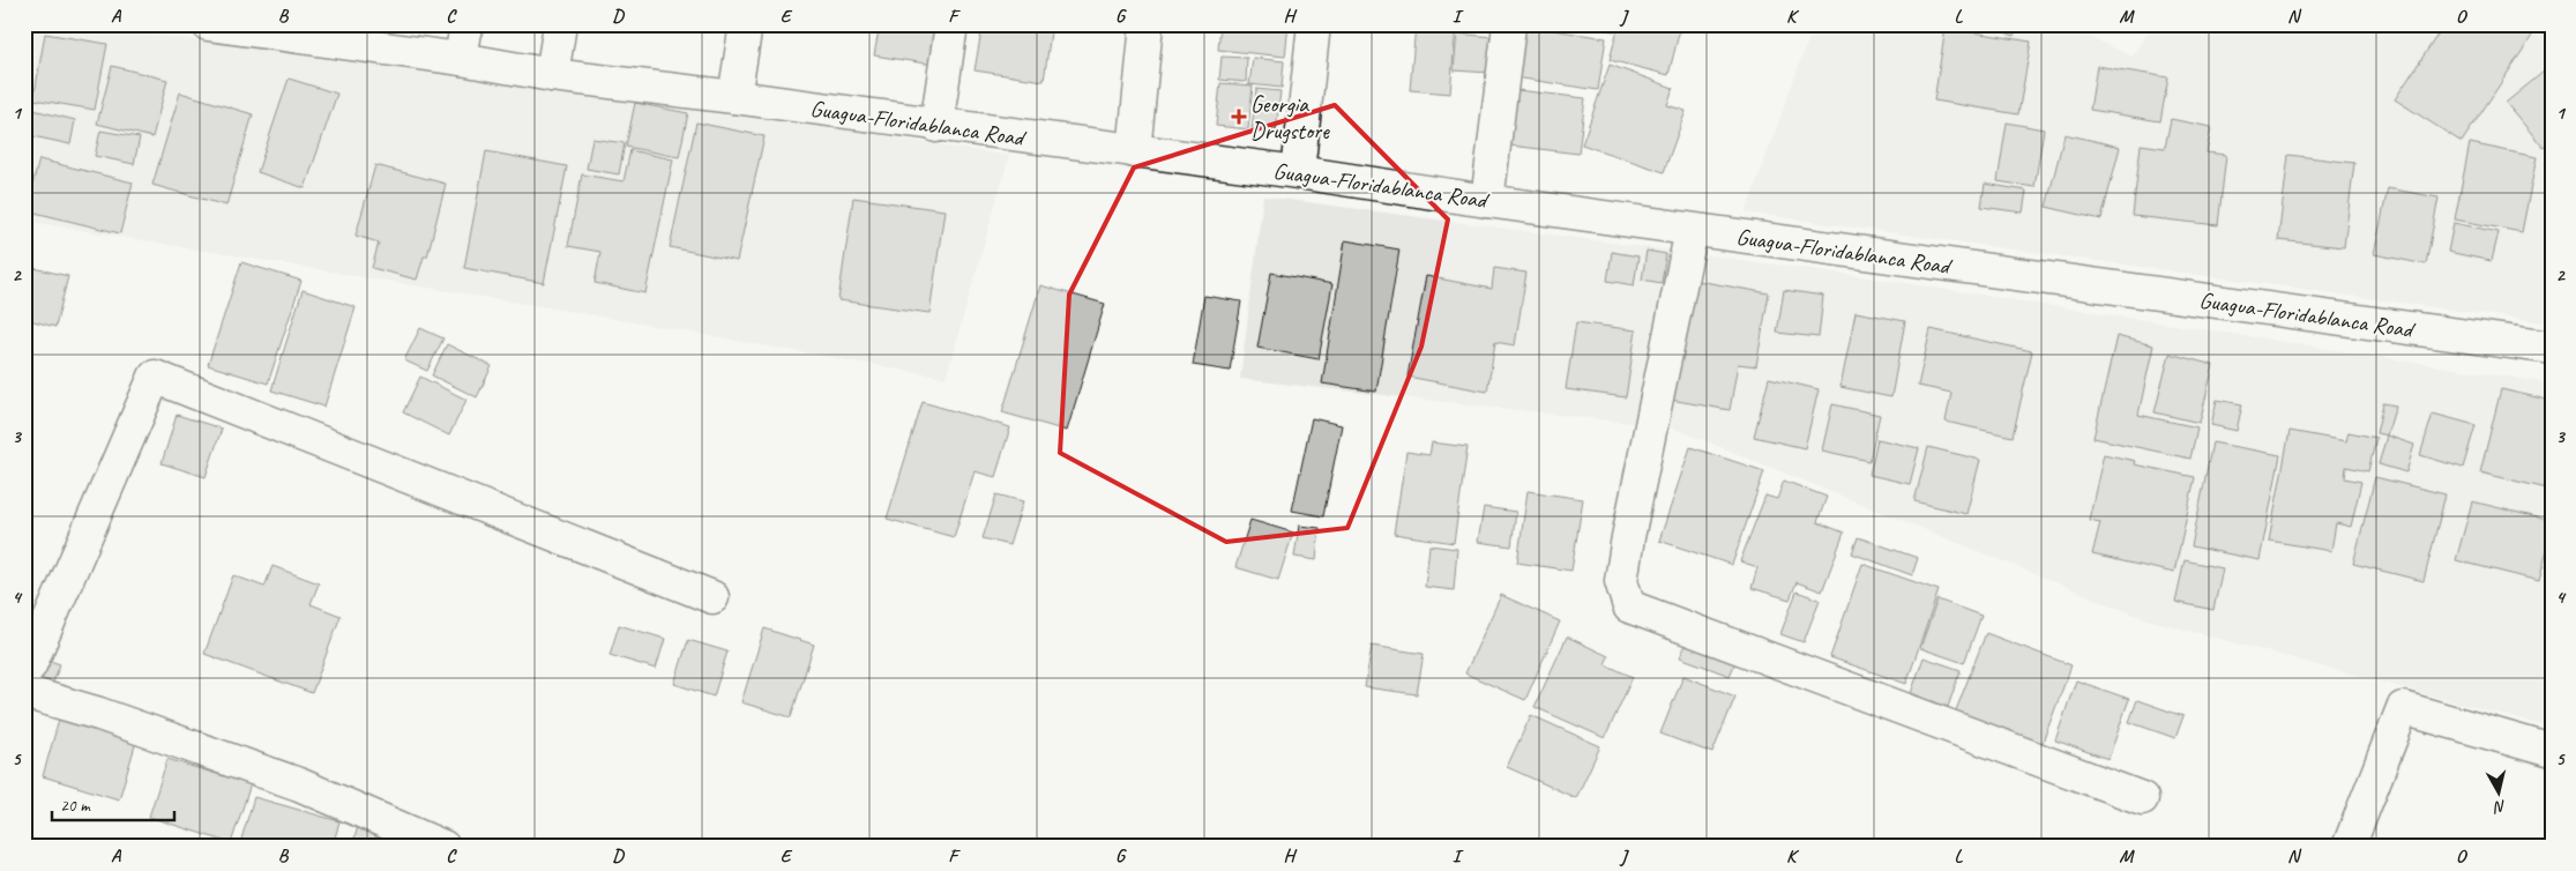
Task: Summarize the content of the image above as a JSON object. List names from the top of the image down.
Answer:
{
  "streets": {
    "street": ["Guagua-Floridablanca Road"]
  },
  "places": {
    "health": ["Georgia Drugstore"]
  },
  "scale_bar": "20 m",
  "north": "bottom",
  "grid": {
    "columns": [
      "A",
      "B",
      "C",
      "D",
      "E",
      "F",
      "G",
      "H",
      "I",
      "J",
      "K",
      "L",
      "M",
      "N",
      "O"
    ],
    "rows": [
      "1",
      "2",
      "3",
      "4",
      "5"
    ]
  }
}
